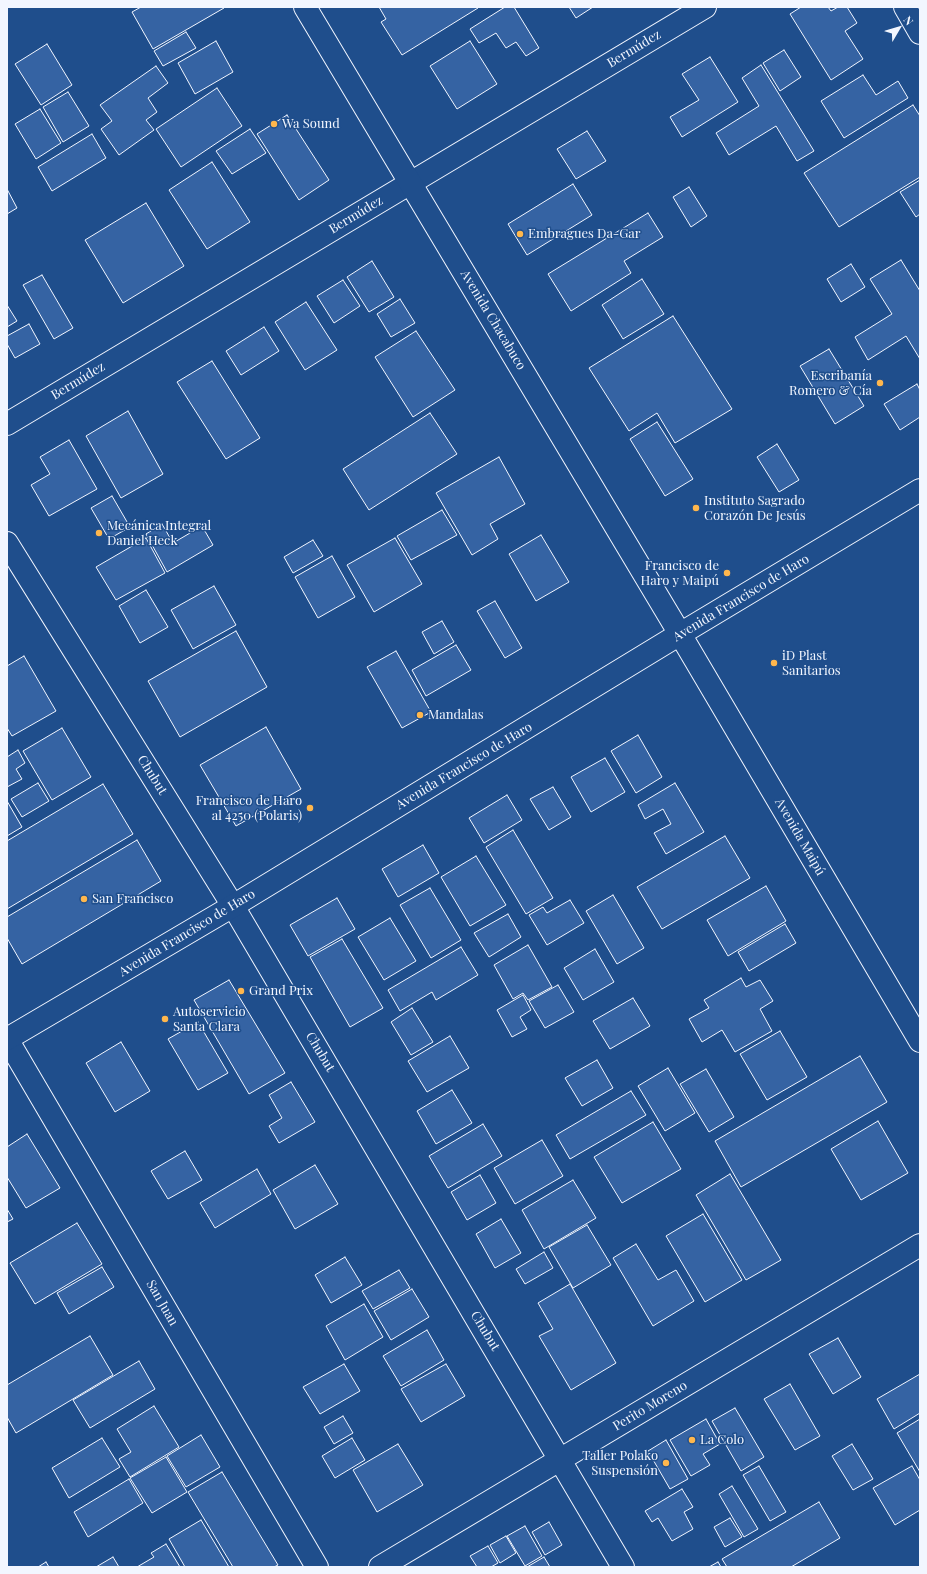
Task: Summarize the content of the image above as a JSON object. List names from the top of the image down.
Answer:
{
  "streets": {
    "street": [
      "Bermúdez",
      "Avenida Chacabuco",
      "Avenida Francisco de Haro",
      "Chubut",
      "Avenida Maipú",
      "San Juan",
      "Perito Moreno"
    ]
  },
  "crossings": [
    ["Bermúdez", "Avenida Chacabuco"],
    ["Avenida Chacabuco", "Avenida Francisco de Haro"],
    ["Avenida Chacabuco", "Avenida Maipú"],
    ["Avenida Francisco de Haro", "Chubut"],
    ["Avenida Francisco de Haro", "Avenida Maipú"],
    ["Avenida Francisco de Haro", "San Juan"],
    ["Chubut", "Perito Moreno"]
  ],
  "places": [
    "Wa Sound",
    "Embragues Da-Gar",
    "Escribanía Romero & Cía",
    "Instituto Sagrado Corazón De Jesús",
    "Mecánica Integral Daniel Heck",
    "Francisco de Haro y Maipú",
    "iD Plast Sanitarios",
    "Mandalas",
    "Francisco de Haro al 4250 (Polaris)",
    "San Francisco",
    "Grand Prix",
    "Autoservicio Santa Clara",
    "La Colo",
    "Taller Polako Suspensión"
  ],
  "north": "top right"
}
